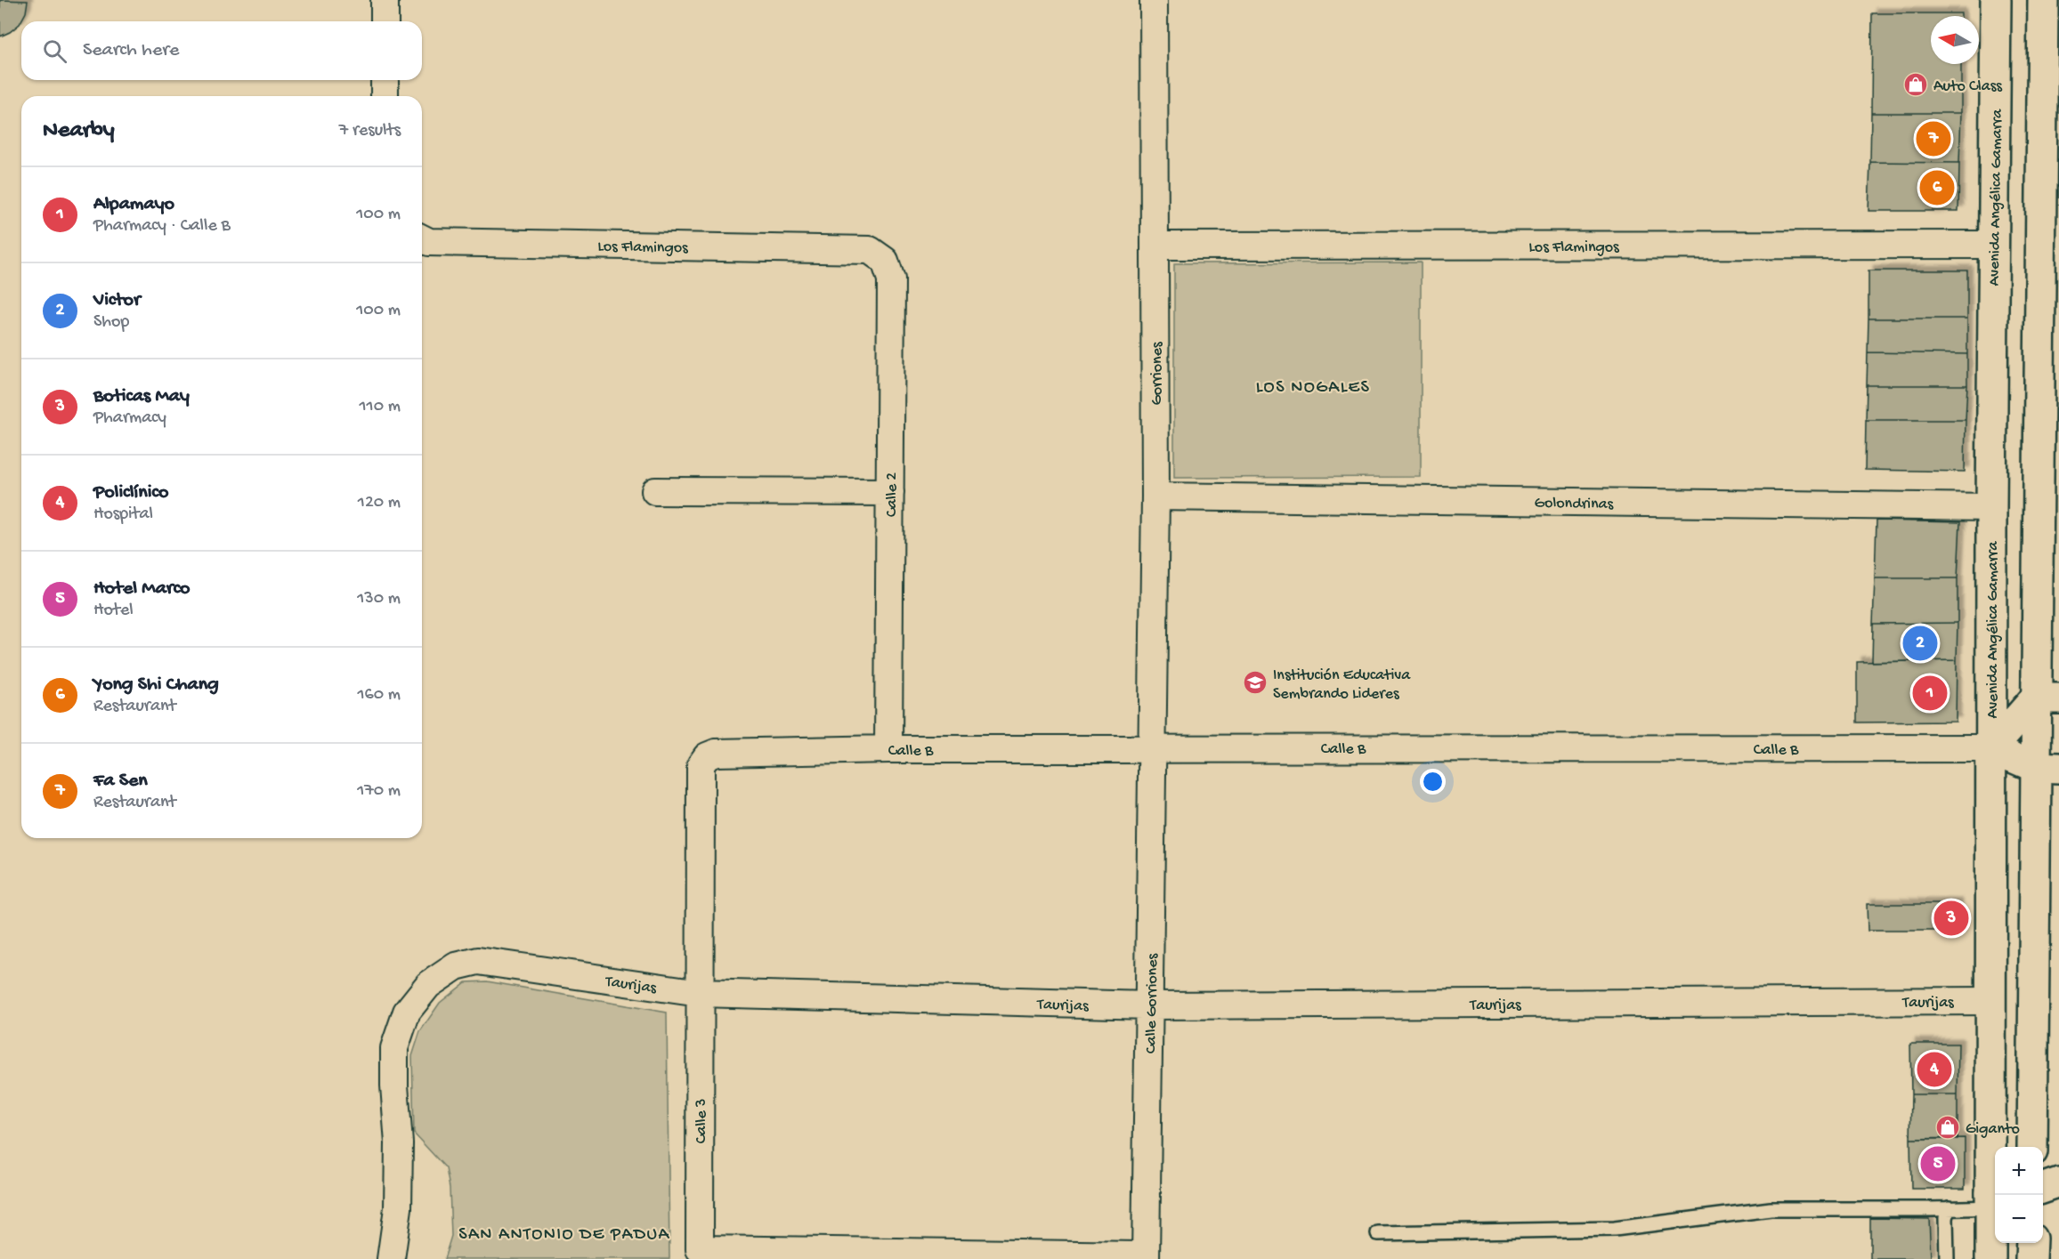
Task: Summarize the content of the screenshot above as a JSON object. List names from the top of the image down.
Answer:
{
  "streets": {
    "main road": ["Avenida Angélica Gamarra"],
    "street": [
      "Los Flamingos",
      "Gorriones",
      "Calle 2",
      "Golondrinas",
      "Calle B",
      "Taurijas",
      "Calle Gorriones",
      "Calle 3"
    ]
  },
  "crossings": [
    ["Avenida Angélica Gamarra", "Los Flamingos"],
    ["Avenida Angélica Gamarra", "Golondrinas"],
    ["Avenida Angélica Gamarra", "Calle B"],
    ["Avenida Angélica Gamarra", "Taurijas"],
    ["Los Flamingos", "Gorriones"],
    ["Los Flamingos", "Calle 2"],
    ["Gorriones", "Golondrinas"],
    ["Gorriones", "Calle B"],
    ["Gorriones", "Calle Gorriones"],
    ["Calle 2", "Calle B"],
    ["Calle B", "Calle Gorriones"],
    ["Calle B", "Calle 3"],
    ["Taurijas", "Calle Gorriones"],
    ["Taurijas", "Calle 3"]
  ],
  "districts": ["LOS NOGALES", "SAN ANTONIO DE PADUA"],
  "places": {
    "shop": ["Auto Class", "Giganto"],
    "school or university": ["Institución Educativa Sembrando Lideres"]
  },
  "north": "left",
  "page": {
    "search": "Search here",
    "heading": ["Nearby", "7 results"],
    "pins": [
      "7",
      "6",
      "2",
      "1",
      "3",
      "4",
      "5"
    ],
    "list": [
      {
        "mark": "1",
        "name": "Alpamayo",
        "note": "Pharmacy · Calle B",
        "value": "100 m"
      },
      {
        "mark": "2",
        "name": "Victor",
        "note": "Shop",
        "value": "100 m"
      },
      {
        "mark": "3",
        "name": "Boticas May",
        "note": "Pharmacy",
        "value": "110 m"
      },
      {
        "mark": "4",
        "name": "Policlínico",
        "note": "Hospital",
        "value": "120 m"
      },
      {
        "mark": "5",
        "name": "Hotel Marco",
        "note": "Hotel",
        "value": "130 m"
      },
      {
        "mark": "6",
        "name": "Yong Shi Chang",
        "note": "Restaurant",
        "value": "160 m"
      },
      {
        "mark": "7",
        "name": "Fa Sen",
        "note": "Restaurant",
        "value": "170 m"
      }
    ],
    "map_buttons": ["+", "−"]
  }
}
